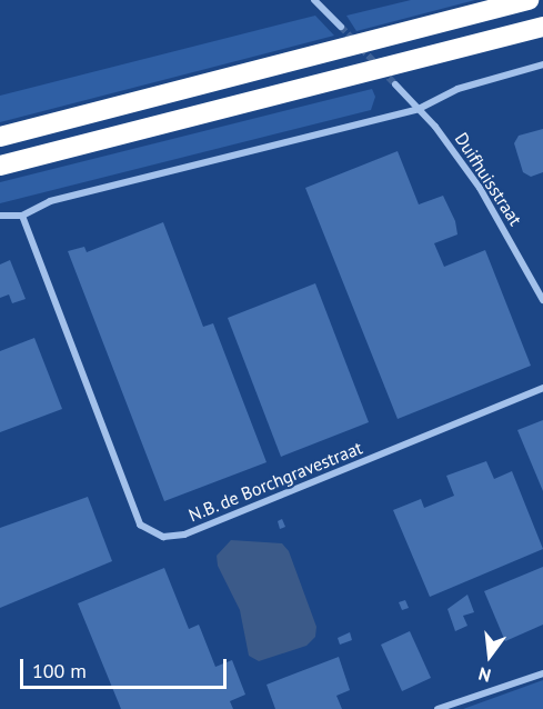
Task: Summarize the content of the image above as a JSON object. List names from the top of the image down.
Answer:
{
  "streets": {
    "street": ["Duifhuisstraat", "N.B. de Borchgravestraat"]
  },
  "scale_bar": "100 m",
  "north": "bottom"
}
